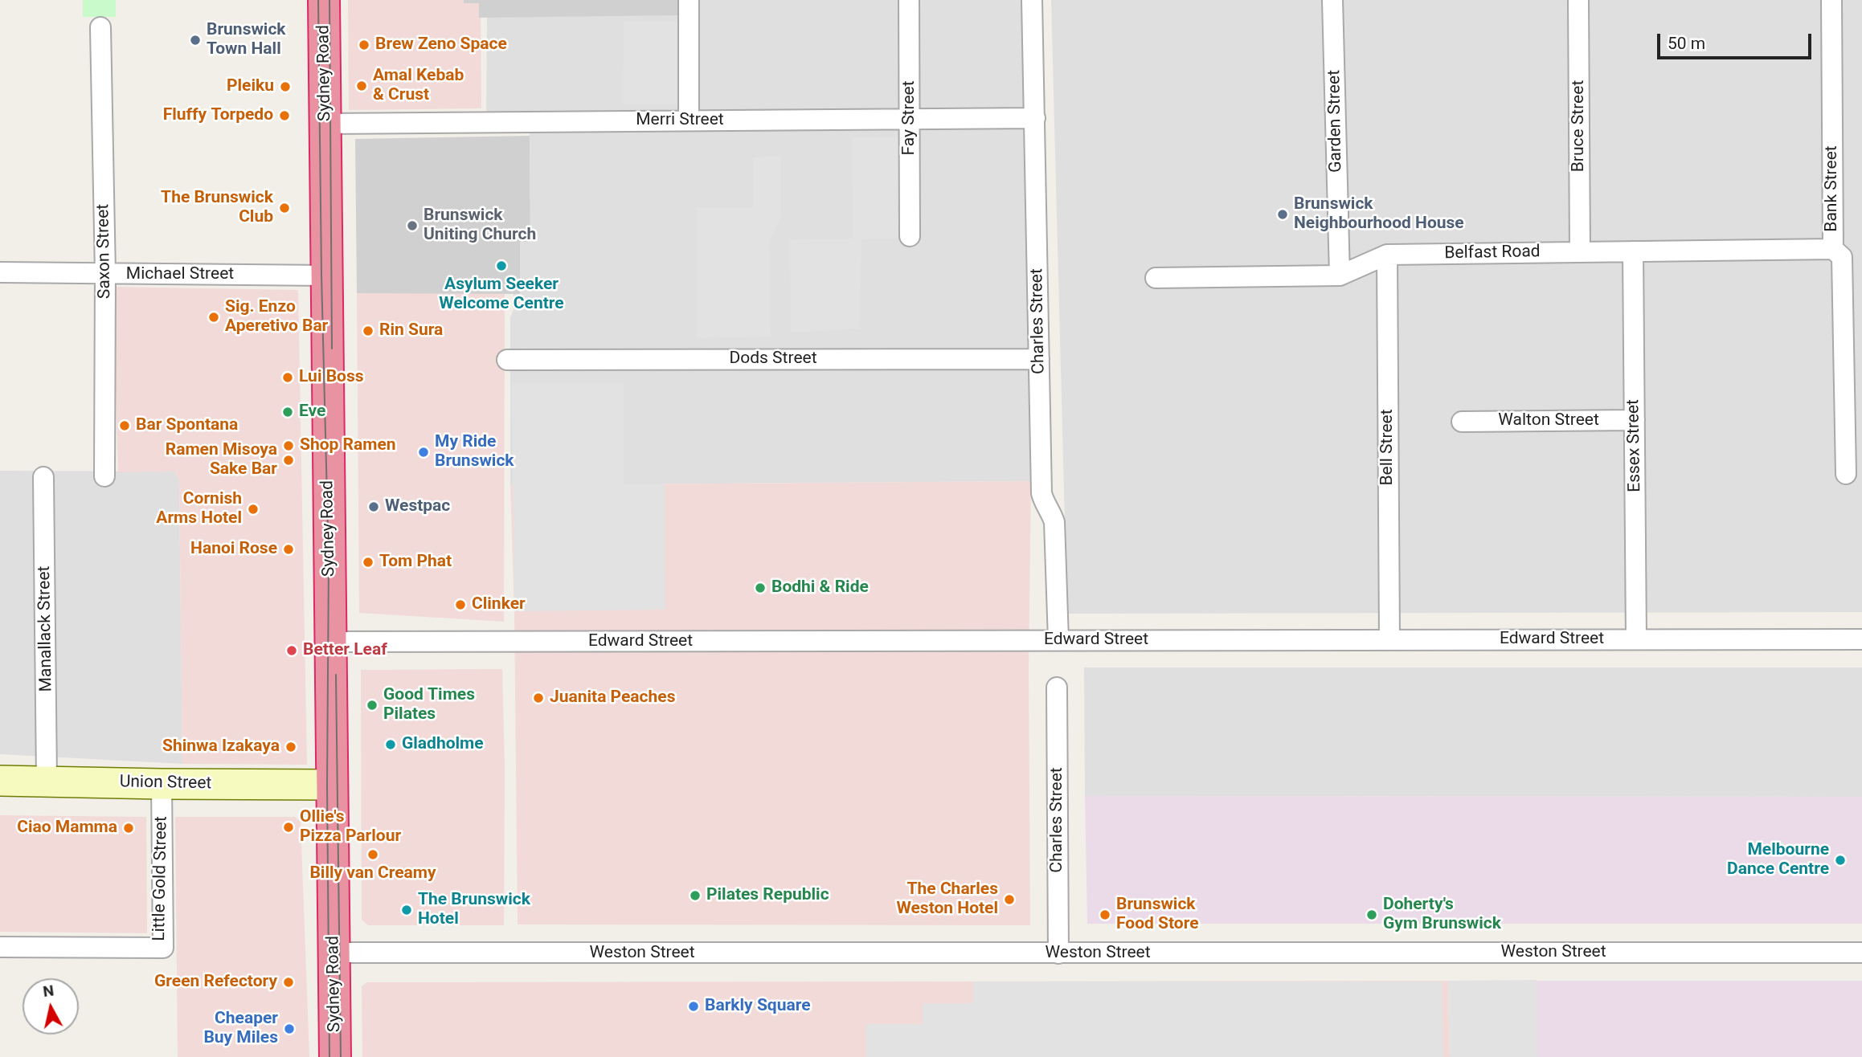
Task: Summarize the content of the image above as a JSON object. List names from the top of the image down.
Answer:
{
  "streets": {
    "highway": ["Sydney Road"],
    "street": [
      "Fay Street",
      "Merri Street",
      "Garden Street",
      "Bruce Street",
      "Bank Street",
      "Saxon Street",
      "Belfast Road",
      "Michael Street",
      "Charles Street",
      "Dods Street",
      "Walton Street",
      "Essex Street",
      "Bell Street",
      "Manallack Street",
      "Edward Street",
      "Union Street",
      "Little Gold Street",
      "Weston Street"
    ]
  },
  "crossings": [
    ["Sydney Road", "Merri Street"],
    ["Sydney Road", "Michael Street"],
    ["Sydney Road", "Edward Street"],
    ["Sydney Road", "Union Street"],
    ["Sydney Road", "Weston Street"],
    ["Fay Street", "Merri Street"],
    ["Merri Street", "Charles Street"],
    ["Garden Street", "Belfast Road"],
    ["Bruce Street", "Belfast Road"],
    ["Bank Street", "Belfast Road"],
    ["Saxon Street", "Michael Street"],
    ["Belfast Road", "Essex Street"],
    ["Belfast Road", "Bell Street"],
    ["Charles Street", "Dods Street"],
    ["Charles Street", "Edward Street"],
    ["Charles Street", "Weston Street"],
    ["Walton Street", "Essex Street"],
    ["Essex Street", "Edward Street"],
    ["Bell Street", "Edward Street"],
    ["Manallack Street", "Union Street"],
    ["Union Street", "Little Gold Street"]
  ],
  "places": [
    "Brunswick Town Hall",
    "Brew Zeno Space",
    "Amal Kebab & Crust",
    "Pleiku",
    "Fluffy Torpedo",
    "The Brunswick Club",
    "Brunswick Neighbourhood House",
    "Brunswick Uniting Church",
    "Asylum Seeker Welcome Centre",
    "Sig. Enzo Aperetivo Bar",
    "Rin Sura",
    "Lui Boss",
    "Eve",
    "Bar Spontana",
    "Shop Ramen",
    "My Ride Brunswick",
    "Ramen Misoya Sake Bar",
    "Westpac",
    "Cornish Arms Hotel",
    "Hanoi Rose",
    "Tom Phat",
    "Bodhi & Ride",
    "Clinker",
    "Better Leaf",
    "Juanita Peaches",
    "Good Times Pilates",
    "Gladholme",
    "Shinwa Izakaya",
    "Ollie's Pizza Parlour",
    "Ciao Mamma",
    "Billy van Creamy",
    "Melbourne Dance Centre",
    "Pilates Republic",
    "The Charles Weston Hotel",
    "The Brunswick Hotel",
    "Brunswick Food Store",
    "Doherty's Gym Brunswick",
    "Green Refectory",
    "Barkly Square",
    "Cheaper Buy Miles"
  ],
  "scale_bar": "50 m",
  "north": "top"
}
